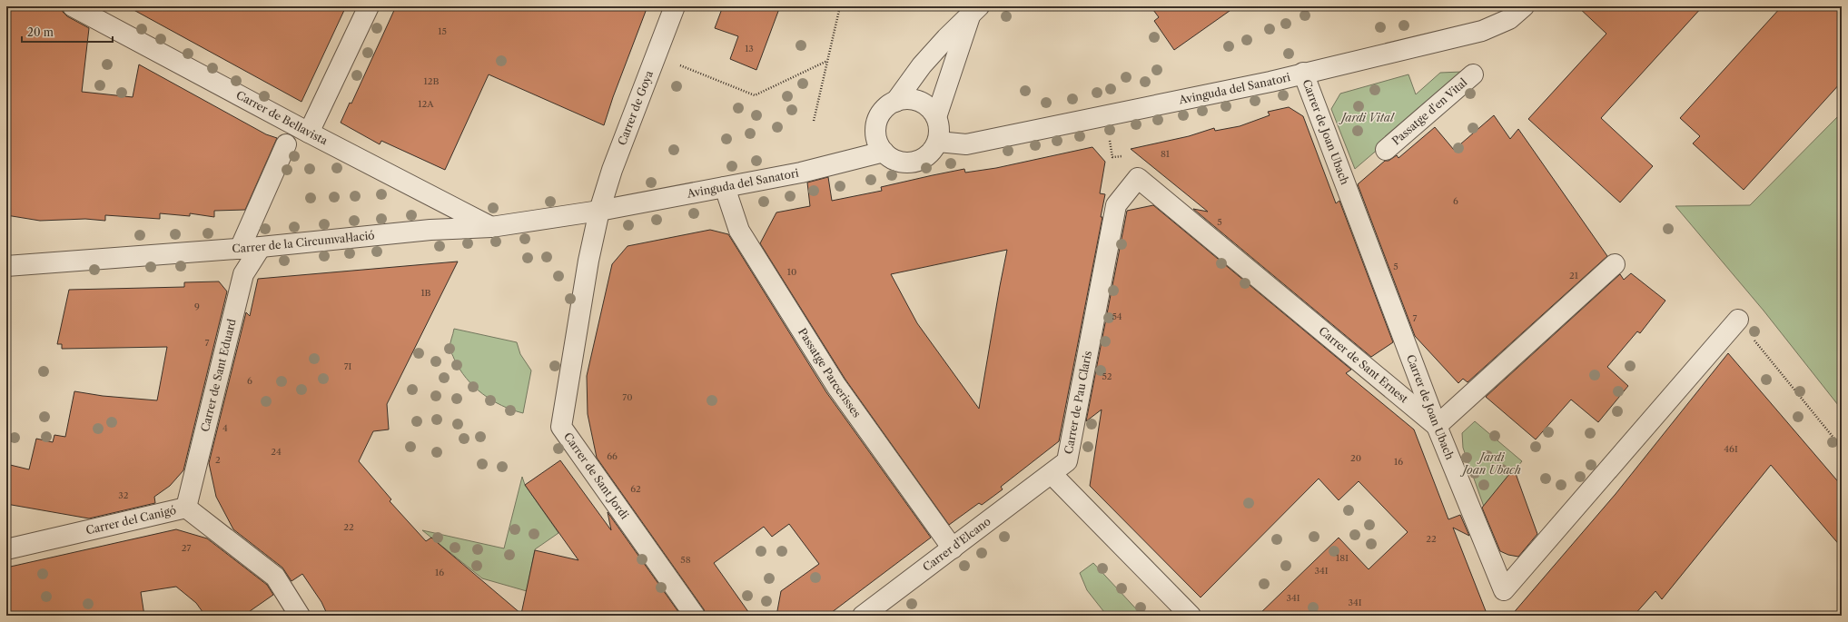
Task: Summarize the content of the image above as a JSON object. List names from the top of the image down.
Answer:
{
  "streets": {
    "street": [
      "Avinguda del Sanatori",
      "Carrer de Goya",
      "Passatge d'en Vital",
      "Carrer de Bellavista",
      "Carrer de Joan Ubach",
      "Carrer de la Circumval·lació",
      "Carrer de Sant Ernest",
      "Passatge Parcerisses",
      "Carrer de Sant Eduard",
      "Carrer de Pau Claris",
      "Carrer de Sant Jordi",
      "Carrer del Canigó",
      "Carrer d'Elcano"
    ]
  },
  "crossings": [
    ["Avinguda del Sanatori", "Carrer de Goya"],
    ["Avinguda del Sanatori", "Carrer de Joan Ubach"],
    ["Avinguda del Sanatori", "Carrer de la Circumval·lació"],
    ["Avinguda del Sanatori", "Passatge Parcerisses"],
    ["Avinguda del Sanatori", "Carrer de Sant Jordi"],
    ["Carrer de Goya", "Carrer de la Circumval·lació"],
    ["Carrer de Goya", "Carrer de Sant Jordi"],
    ["Carrer de Bellavista", "Carrer de la Circumval·lació"],
    ["Carrer de Joan Ubach", "Carrer de Sant Ernest"],
    ["Carrer de la Circumval·lació", "Carrer de Sant Eduard"],
    ["Carrer de la Circumval·lació", "Carrer de Sant Jordi"],
    ["Carrer de Sant Ernest", "Carrer de Pau Claris"],
    ["Passatge Parcerisses", "Carrer d'Elcano"],
    ["Carrer de Sant Eduard", "Carrer del Canigó"],
    ["Carrer de Pau Claris", "Carrer d'Elcano"]
  ],
  "parks": ["Jardi Vital", "Jardi Joan Ubach"],
  "house_numbers": [
    "15",
    "13",
    "12B",
    "12A",
    "81",
    "6",
    "5",
    "5",
    "10",
    "21",
    "1B",
    "9",
    "54",
    "7",
    "7",
    "7I",
    "52",
    "6",
    "70",
    "4",
    "46I",
    "24",
    "66",
    "20",
    "2",
    "16",
    "62",
    "32",
    "22",
    "22",
    "27",
    "18I",
    "58",
    "34I",
    "16",
    "34I",
    "34I"
  ],
  "scale_bar": "20 m"
}
